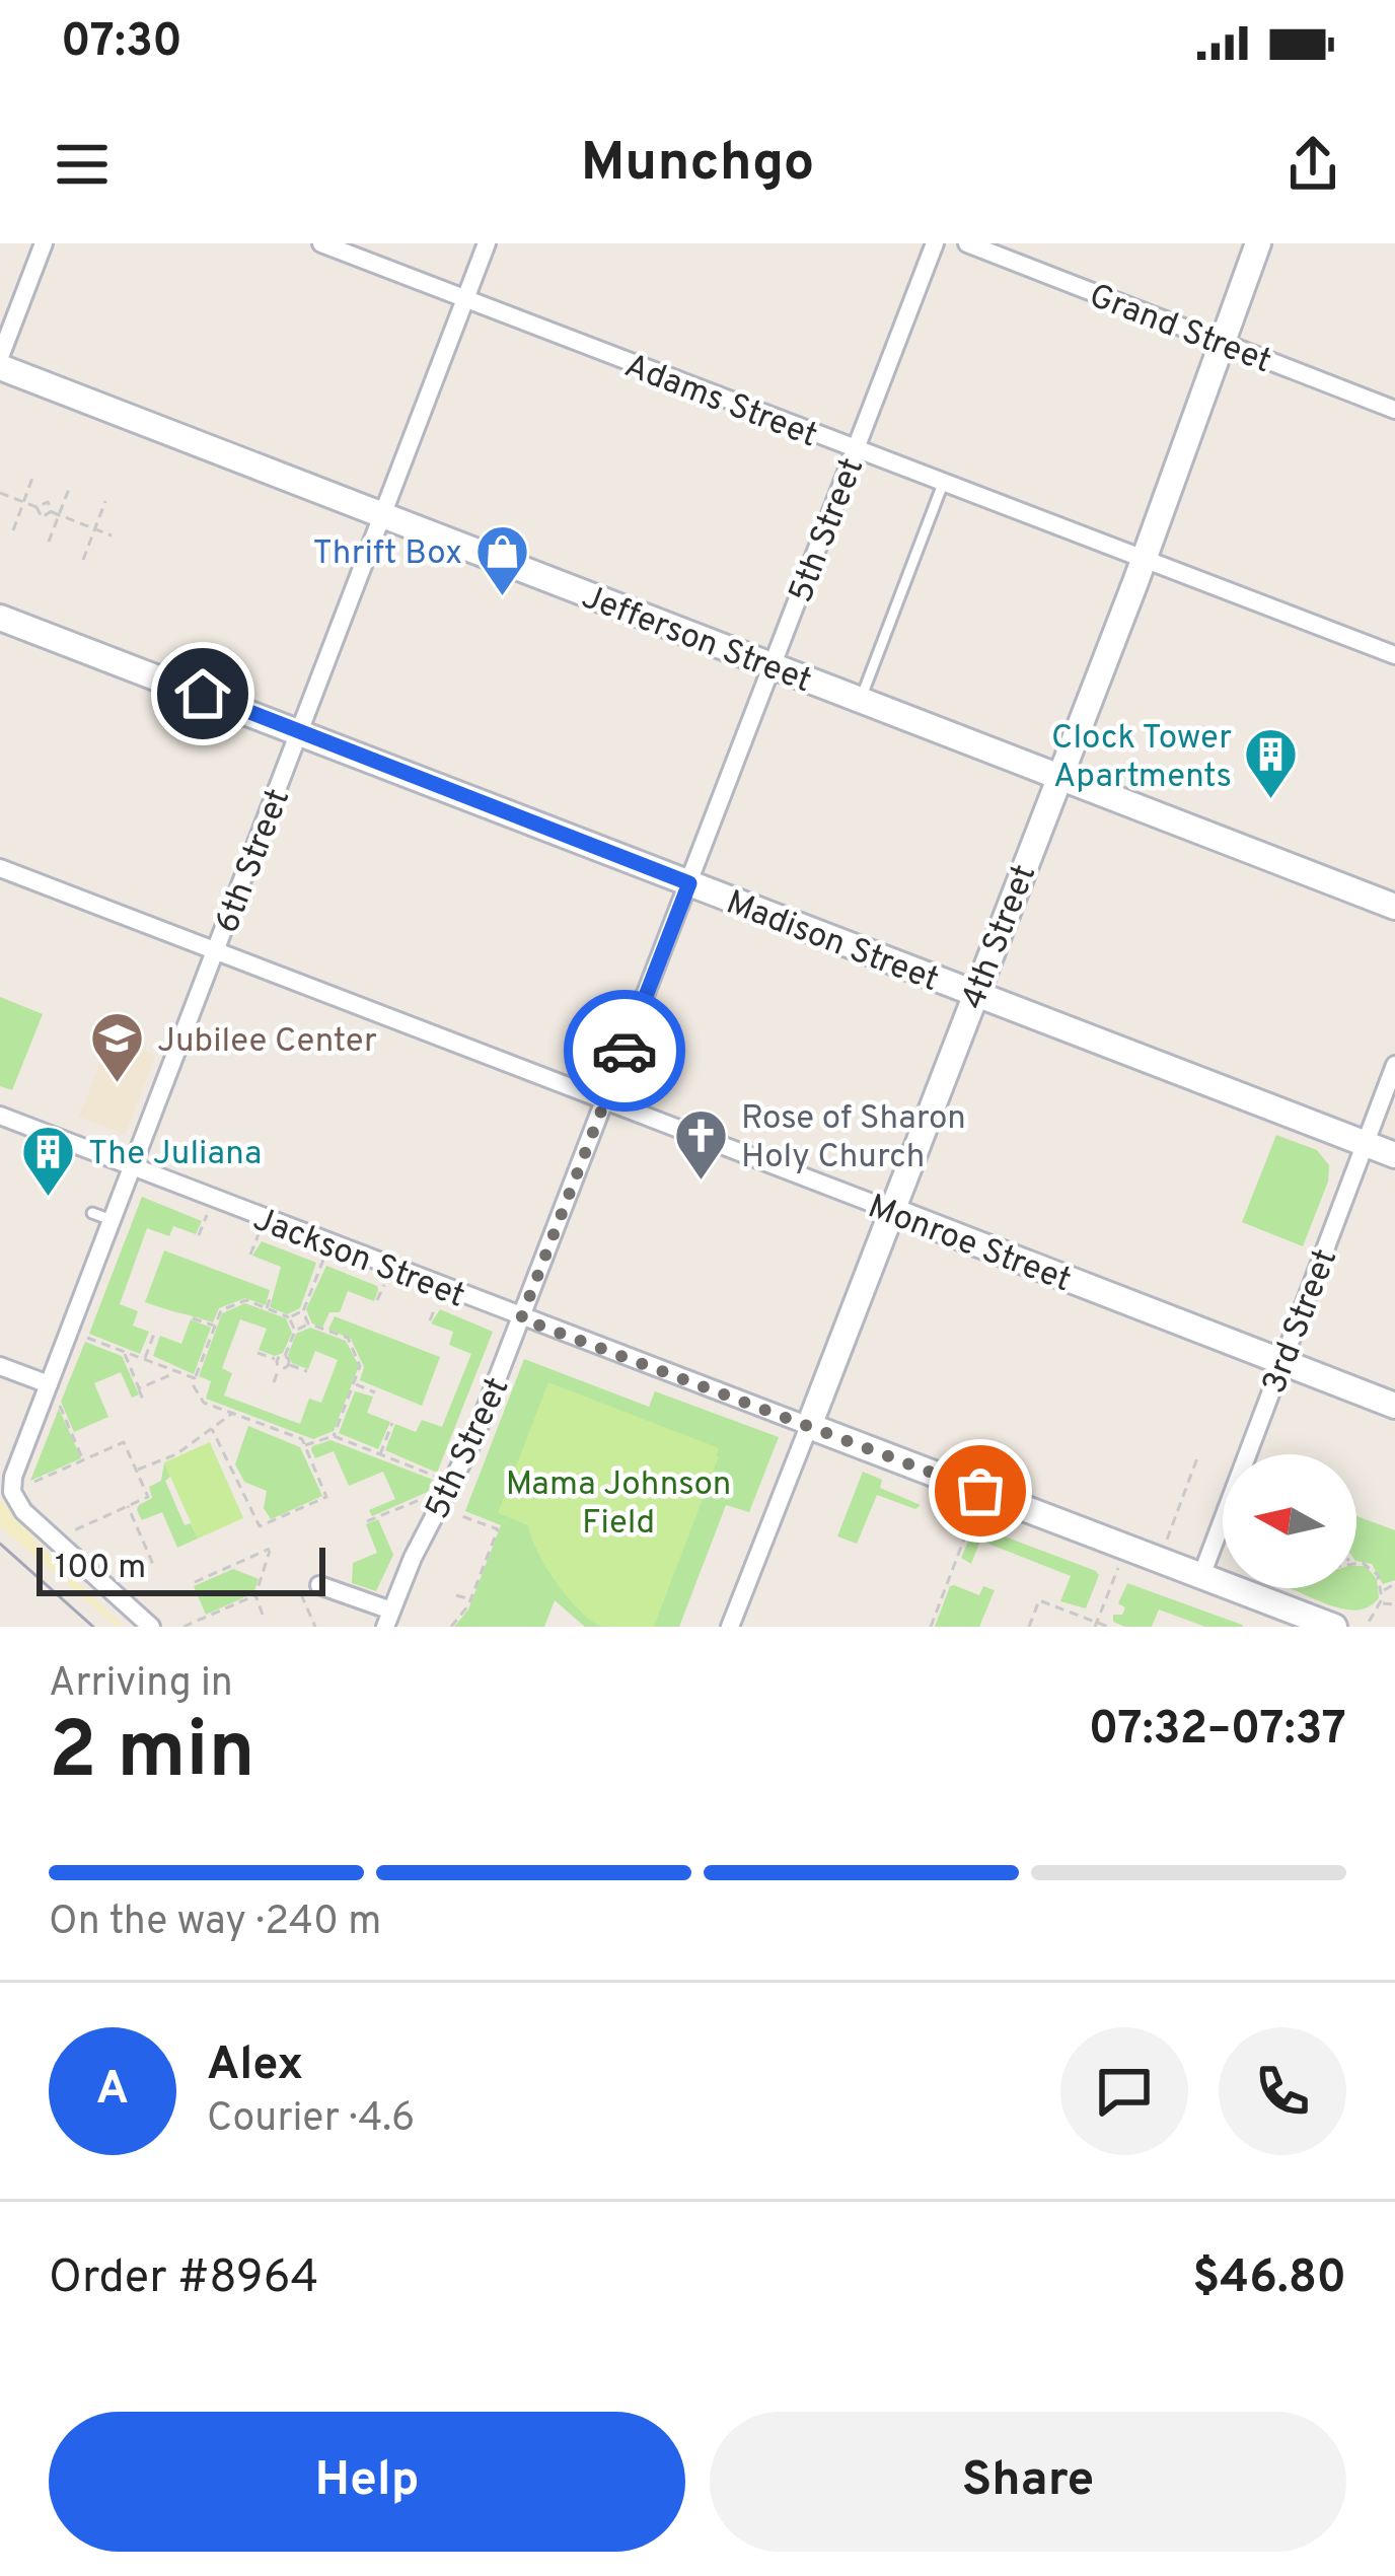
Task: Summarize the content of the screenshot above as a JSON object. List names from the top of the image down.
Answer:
{
  "streets": {
    "street": [
      "Grand Street",
      "Adams Street",
      "5th Street",
      "Jefferson Street",
      "6th Street",
      "4th Street",
      "Madison Street",
      "Monroe Street",
      "Jackson Street",
      "3rd Street"
    ]
  },
  "crossings": [
    ["Grand Street", "4th Street"],
    ["Adams Street", "5th Street"],
    ["Adams Street", "6th Street"],
    ["Adams Street", "4th Street"],
    ["5th Street", "Jefferson Street"],
    ["5th Street", "Madison Street"],
    ["5th Street", "Monroe Street"],
    ["5th Street", "Jackson Street"],
    ["Jefferson Street", "6th Street"],
    ["Jefferson Street", "4th Street"],
    ["6th Street", "Madison Street"],
    ["6th Street", "Monroe Street"],
    ["6th Street", "Jackson Street"],
    ["4th Street", "Madison Street"],
    ["4th Street", "Monroe Street"],
    ["4th Street", "Jackson Street"],
    ["Madison Street", "3rd Street"],
    ["Monroe Street", "3rd Street"],
    ["Jackson Street", "3rd Street"]
  ],
  "parks": ["Mama Johnson Field"],
  "places": {
    "shop": ["Thrift Box"],
    "building": ["Clock Tower Apartments", "The Juliana"],
    "school or university": ["Jubilee Center"],
    "church": ["Rose of Sharon Holy Church"]
  },
  "scale_bar": "100 m",
  "north": "left",
  "page": {
    "status": "07:30",
    "header": "Munchgo",
    "scale": "100 m",
    "heading": ["2 min", "Arriving in", "07:32–07:37"],
    "panel": [
      "Alex",
      "Courier · 4.6",
      "Order #8964",
      "$46.80"
    ],
    "bar": "On the way · 240 m",
    "round": "A",
    "buttons": ["Help", "Share"]
  }
}
